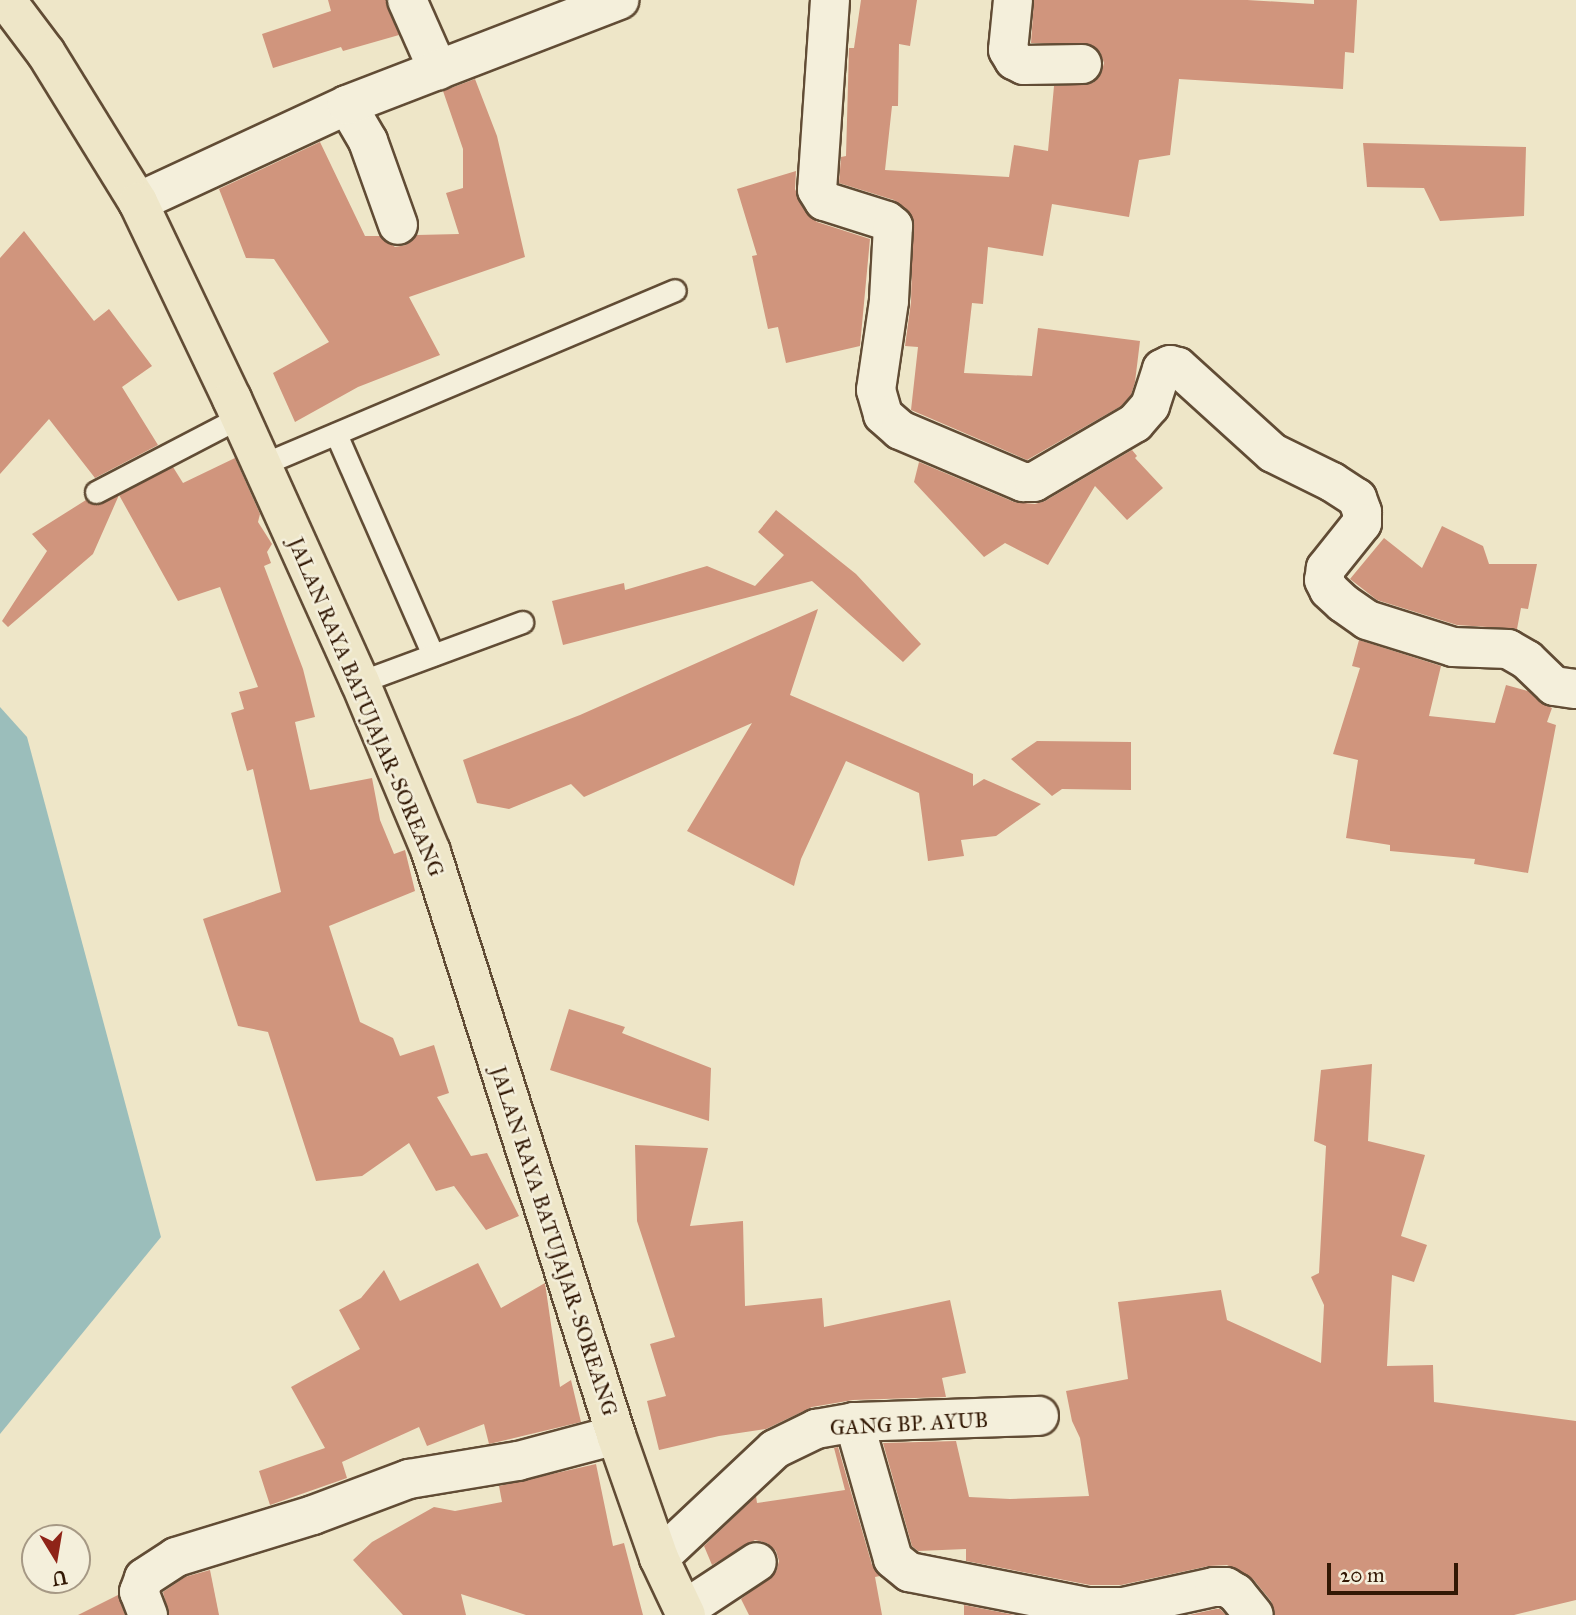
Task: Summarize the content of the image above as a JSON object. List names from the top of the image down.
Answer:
{
  "streets": {
    "highway": ["JALAN RAYA BATUJAJAR-SOREANG"],
    "street": ["GANG BP. AYUB"]
  },
  "crossings": [
    ["JALAN RAYA BATUJAJAR-SOREANG", "GANG BP. AYUB"]
  ],
  "scale_bar": "20 m",
  "north": "bottom"
}
